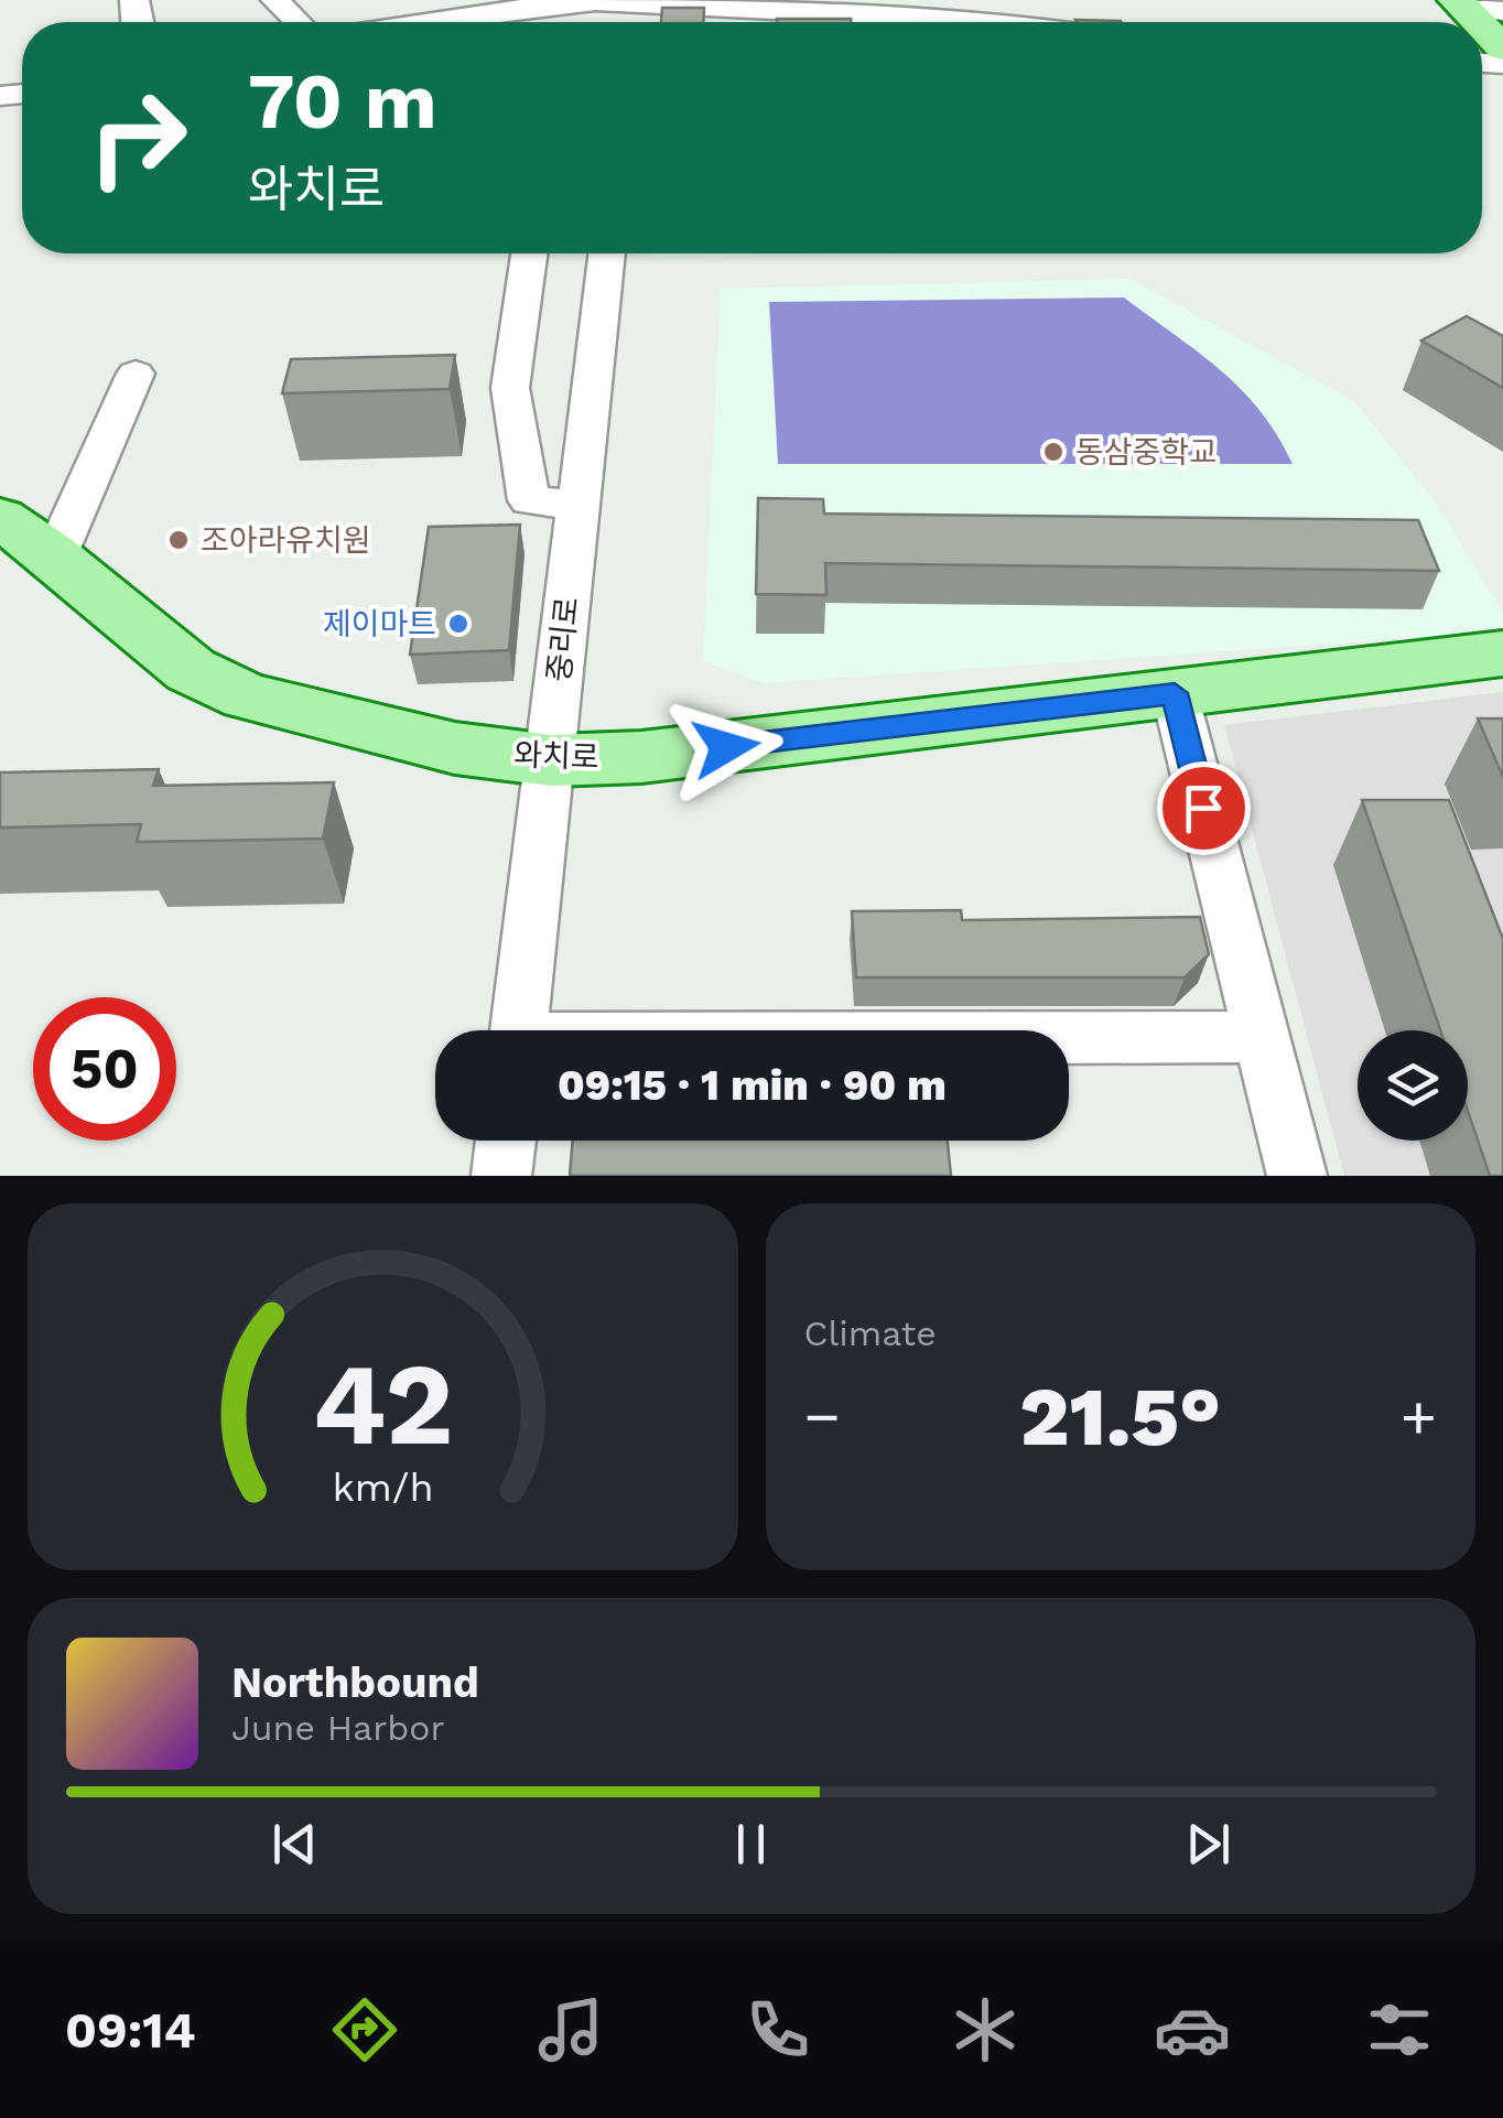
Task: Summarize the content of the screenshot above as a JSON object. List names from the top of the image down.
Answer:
{
  "streets": {
    "main road": ["와치로"],
    "street": ["중리로"]
  },
  "crossings": [
    ["중리로", "와치로"]
  ],
  "places": ["동삼중학교", "조아라유치원", "제이마트"],
  "page": {
    "turn": ["70 m", "와치로"],
    "limit": "50",
    "trip": "09:15 · 1 min · 90 m",
    "tile": "Climate",
    "heat": ["−", "21.5°", "+"],
    "song": ["Northbound", "June Harbor"],
    "tabs": "09:14",
    "gauge": ["42", "km/h"]
  }
}
